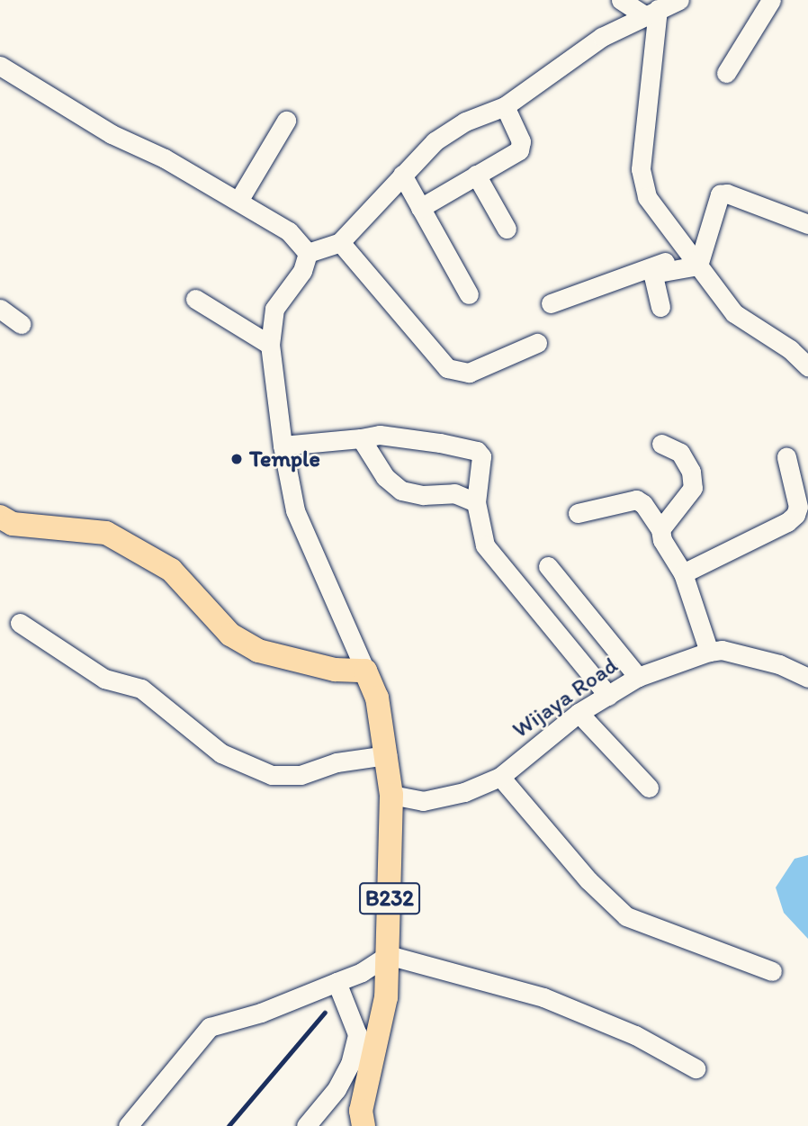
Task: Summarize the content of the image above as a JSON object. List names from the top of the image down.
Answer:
{
  "streets": {
    "main road": ["B232"],
    "street": ["Wijaya Road"]
  },
  "crossings": [
    ["Wijaya Road", "B232"]
  ],
  "places": ["Temple"]
}
